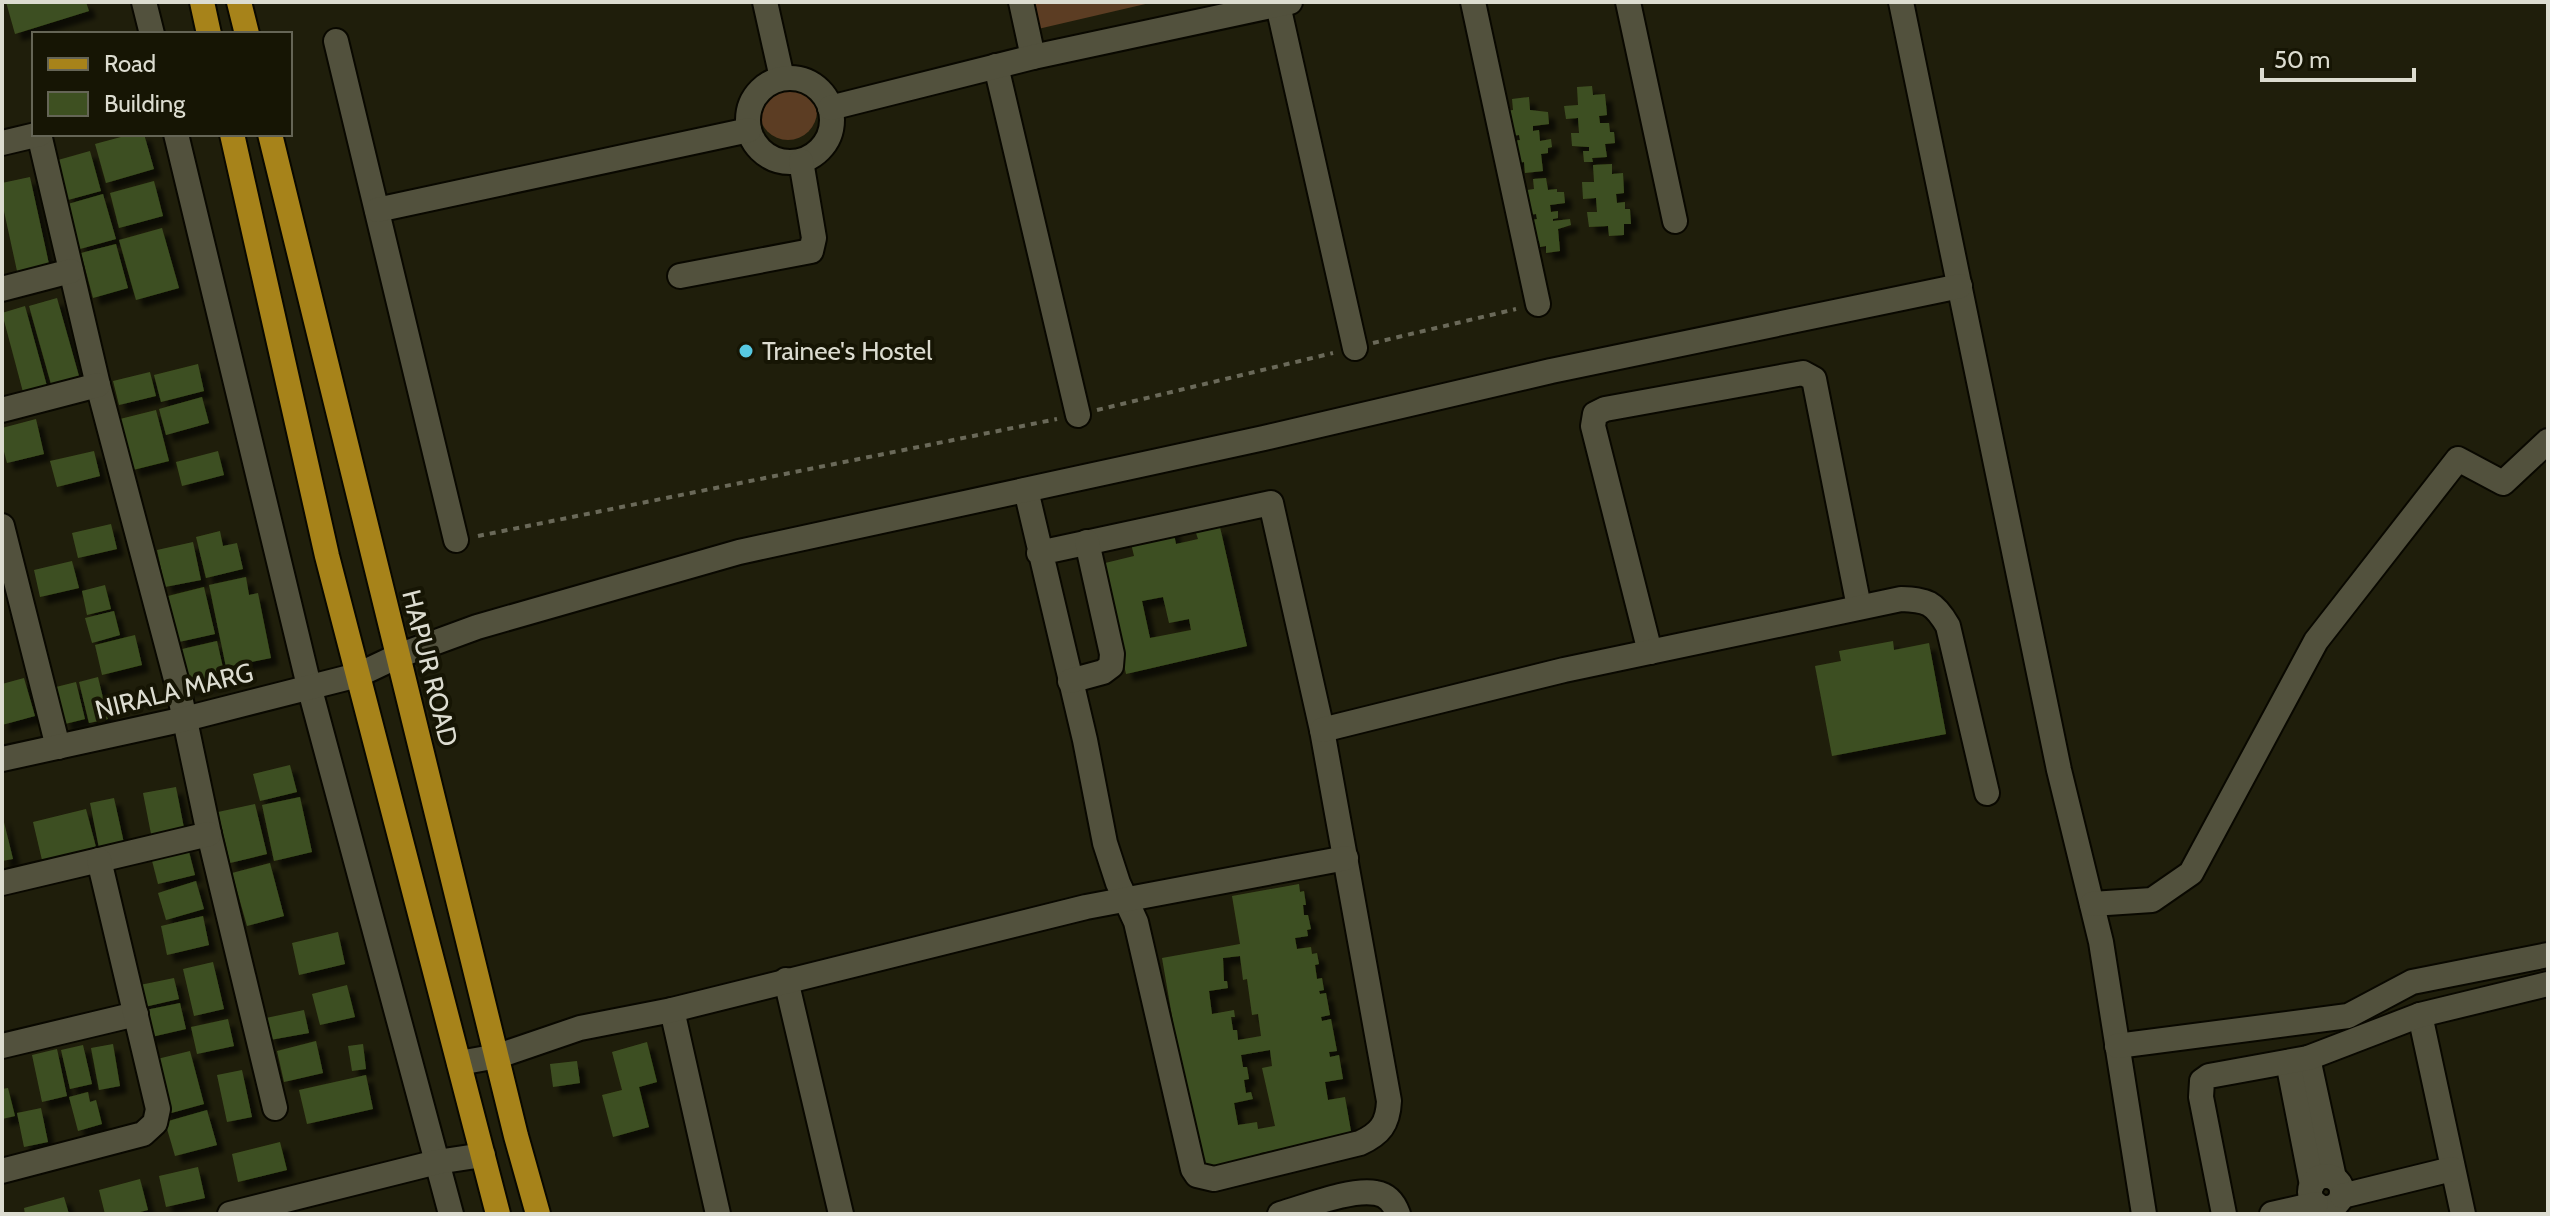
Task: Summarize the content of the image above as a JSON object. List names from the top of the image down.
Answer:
{
  "streets": {
    "main road": ["HAPUR ROAD"],
    "street": ["NIRALA MARG"]
  },
  "crossings": [
    ["HAPUR ROAD", "NIRALA MARG"]
  ],
  "places": ["Trainee's Hostel"],
  "legend": ["Road", "Building"],
  "scale_bar": "50 m"
}
